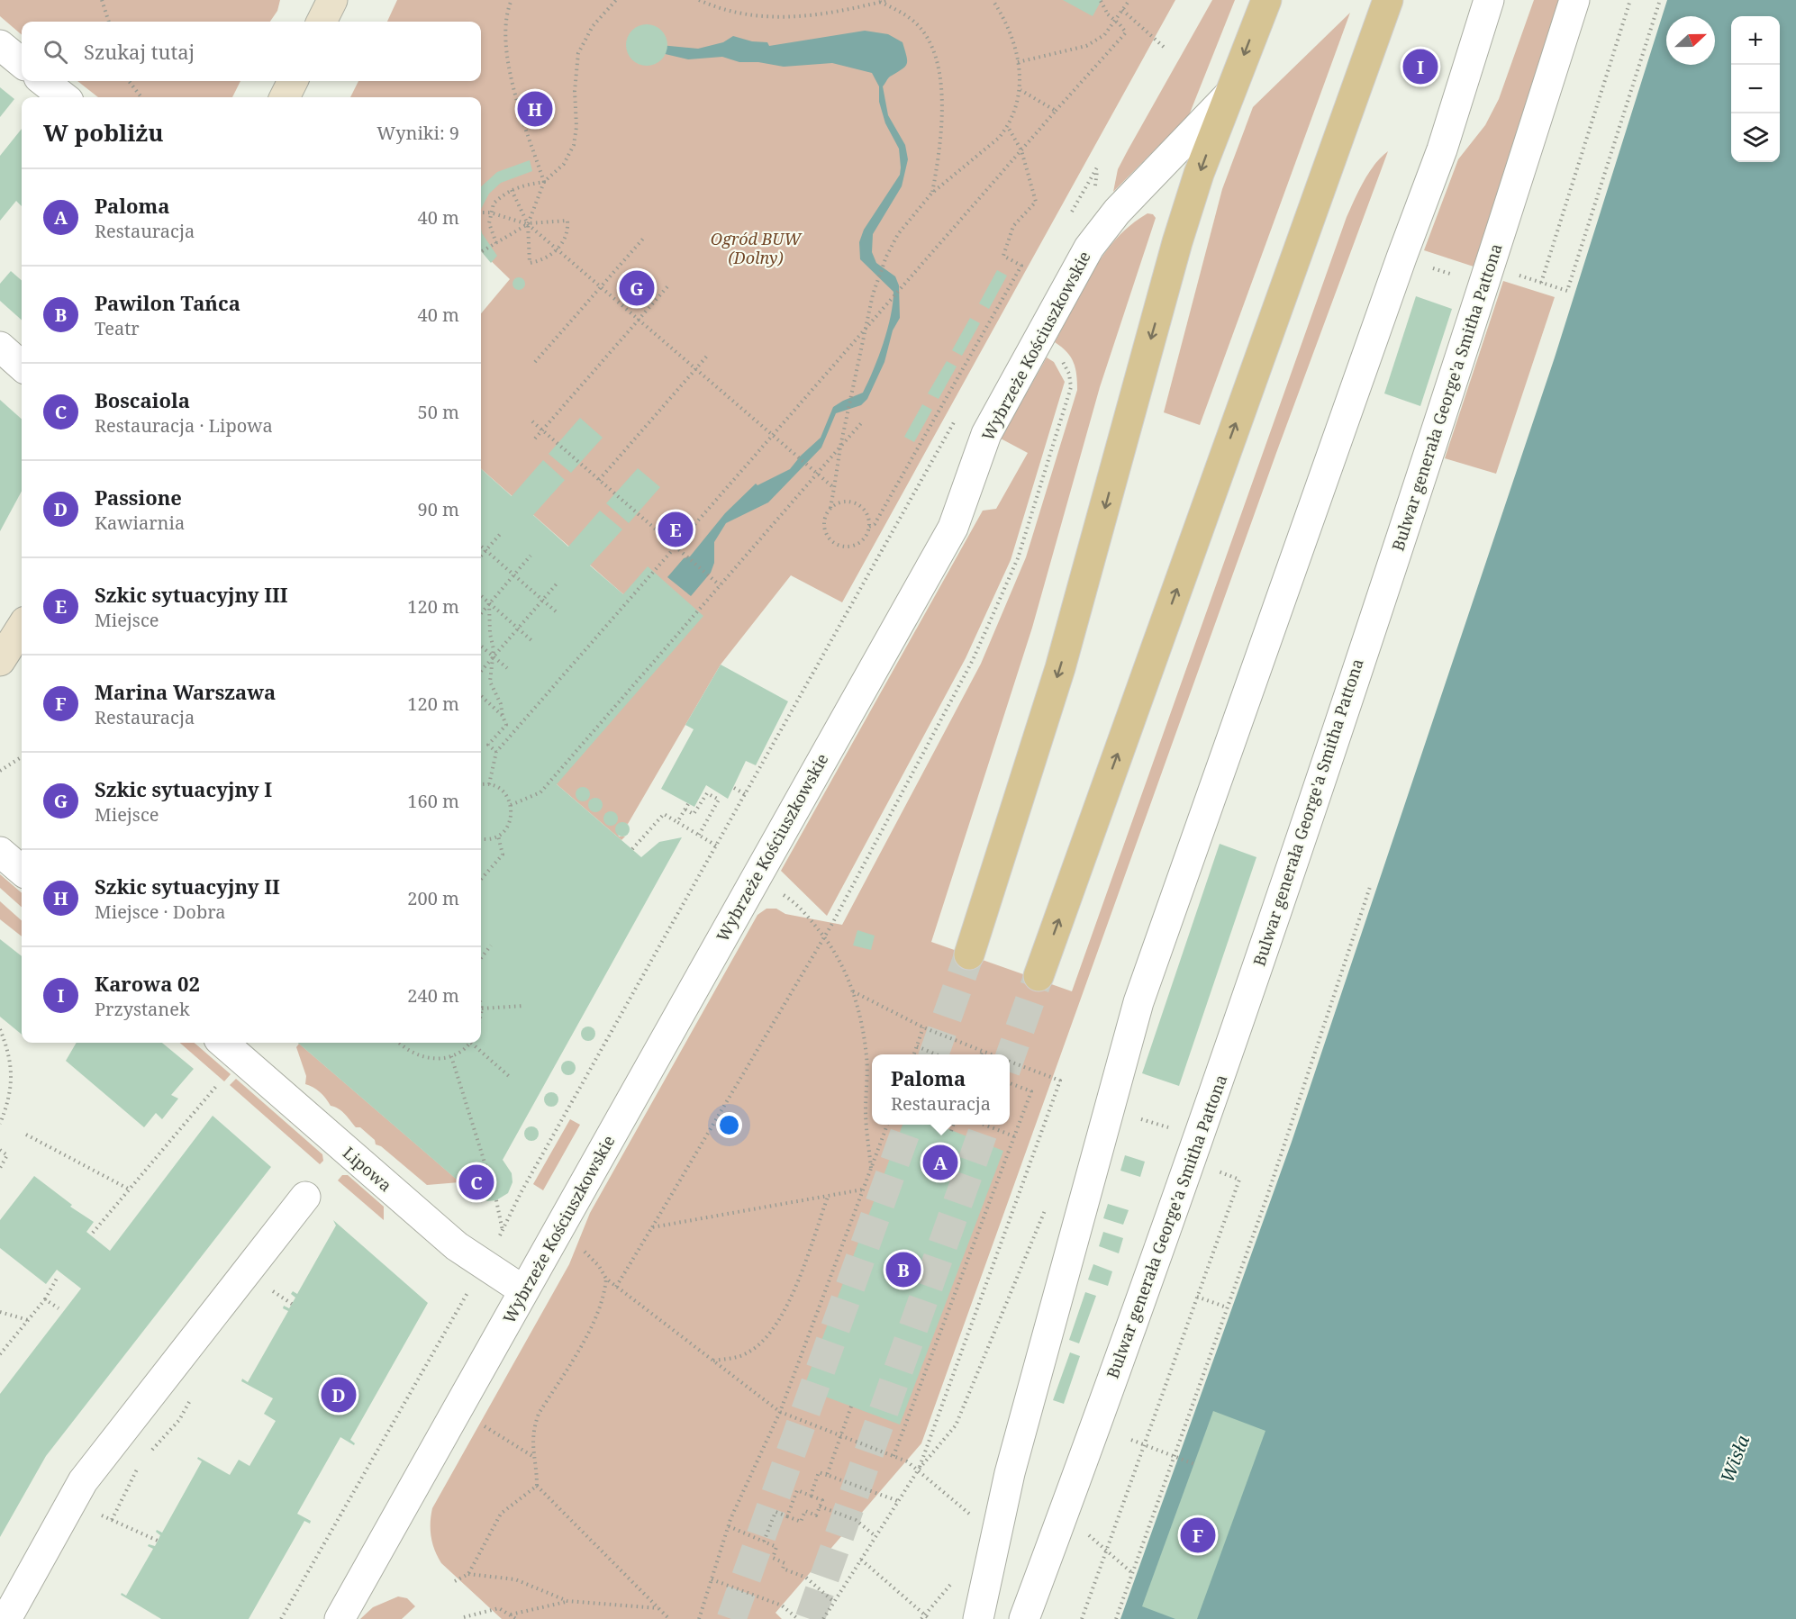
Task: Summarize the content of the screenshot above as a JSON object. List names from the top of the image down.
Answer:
{
  "streets": {
    "main road": ["Wybrzeże Kościuszkowskie"],
    "street": ["Bulwar generała George'a Smitha Pattona", "Lipowa"]
  },
  "crossings": [
    ["Wybrzeże Kościuszkowskie", "Lipowa"]
  ],
  "water": ["Wisła"],
  "parks": ["Ogród BUW (Dolny)"],
  "north": "right",
  "page": {
    "map_buttons": ["+", "−"],
    "search": "Szukaj tutaj",
    "pins": [
      "I",
      "H",
      "G",
      "E",
      "A",
      "C",
      "B",
      "D",
      "F"
    ],
    "heading": ["W pobliżu", "Wyniki: 9"],
    "list": [
      {
        "mark": "A",
        "name": "Paloma",
        "note": "Restauracja",
        "value": "40 m"
      },
      {
        "mark": "B",
        "name": "Pawilon Tańca",
        "note": "Teatr",
        "value": "40 m"
      },
      {
        "mark": "C",
        "name": "Boscaiola",
        "note": "Restauracja · Lipowa",
        "value": "50 m"
      },
      {
        "mark": "D",
        "name": "Passione",
        "note": "Kawiarnia",
        "value": "90 m"
      },
      {
        "mark": "E",
        "name": "Szkic sytuacyjny III",
        "note": "Miejsce",
        "value": "120 m"
      },
      {
        "mark": "F",
        "name": "Marina Warszawa",
        "note": "Restauracja",
        "value": "120 m"
      },
      {
        "mark": "G",
        "name": "Szkic sytuacyjny I",
        "note": "Miejsce",
        "value": "160 m"
      },
      {
        "mark": "H",
        "name": "Szkic sytuacyjny II",
        "note": "Miejsce · Dobra",
        "value": "200 m"
      },
      {
        "mark": "I",
        "name": "Karowa 02",
        "note": "Przystanek",
        "value": "240 m"
      }
    ],
    "popup": ["Paloma", "Restauracja"]
  }
}
